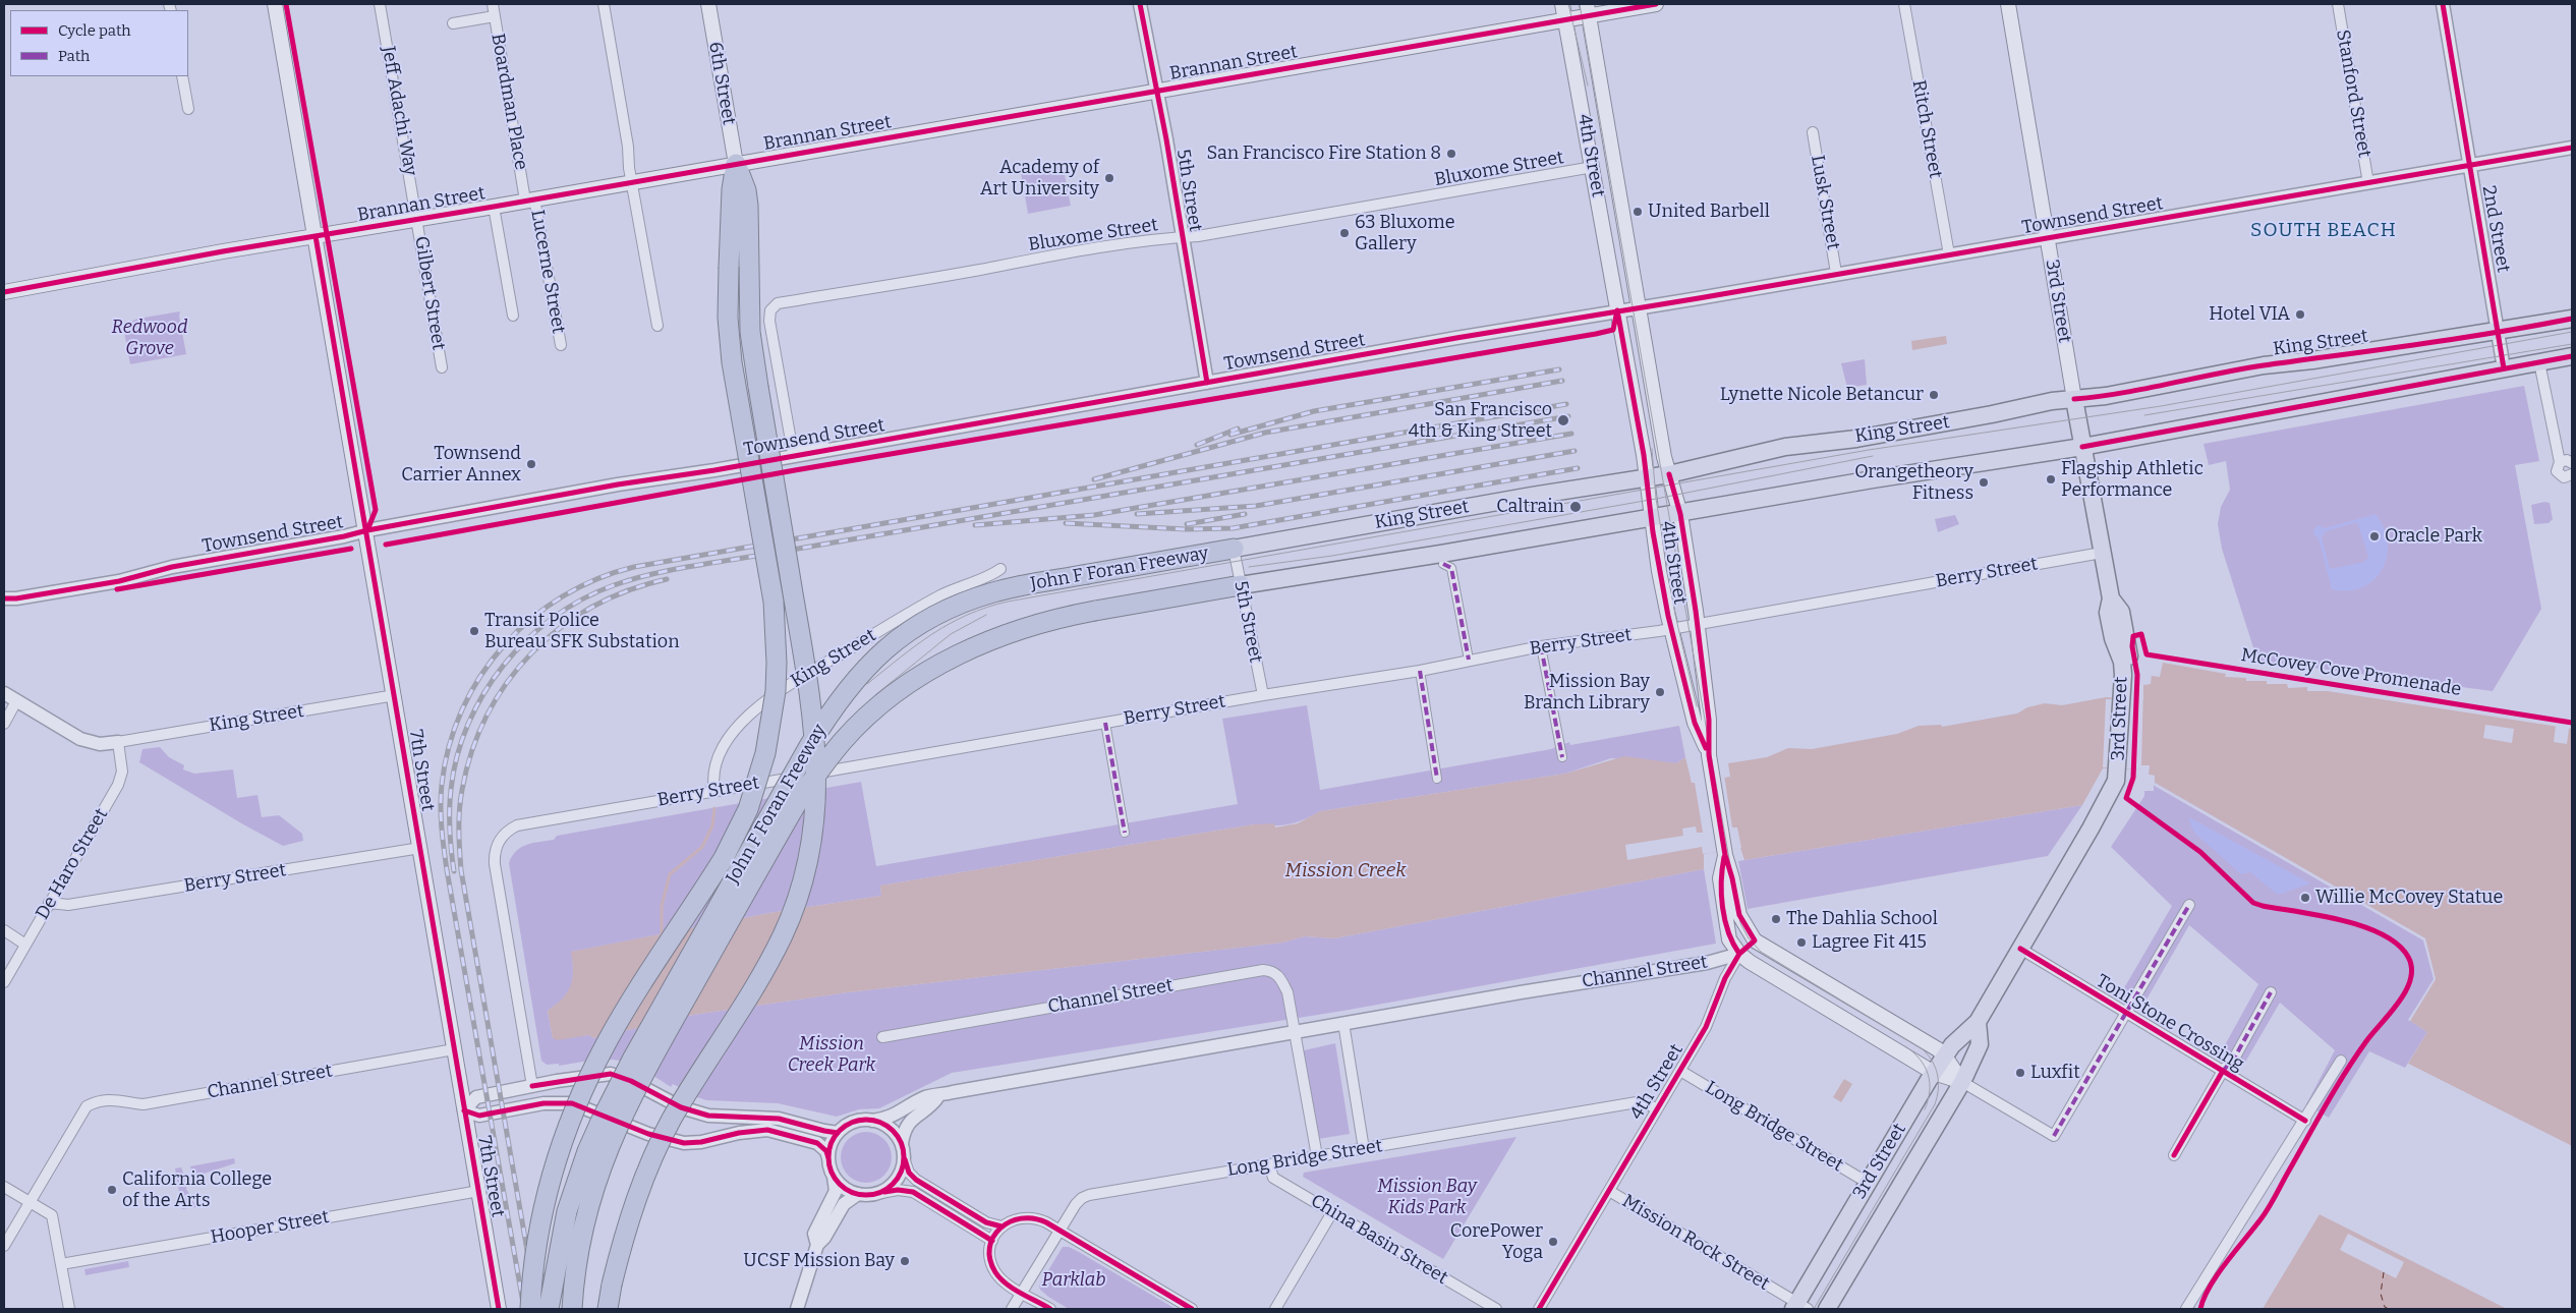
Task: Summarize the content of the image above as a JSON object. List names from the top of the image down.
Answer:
{
  "streets": {
    "highway": ["John F Foran Freeway"],
    "main road": [
      "Brannan Street",
      "6th Street",
      "4th Street",
      "3rd Street",
      "King Street",
      "7th Street"
    ],
    "street": [
      "Stanford Street",
      "Boardman Place",
      "Jeff Adachi Way",
      "Ritch Street",
      "Bluxome Street",
      "5th Street",
      "Lusk Street",
      "Townsend Street",
      "2nd Street",
      "Lucerne Street",
      "Gilbert Street",
      "Berry Street",
      "De Haro Street",
      "Channel Street",
      "Toni Stone Crossing",
      "Long Bridge Street",
      "Hooper Street",
      "China Basin Street",
      "Mission Rock Street"
    ],
    "cycle path": ["McCovey Cove Promenade"]
  },
  "crossings": [
    ["Brannan Street", "6th Street"],
    ["Brannan Street", "Boardman Place"],
    ["Brannan Street", "Jeff Adachi Way"],
    ["Brannan Street", "4th Street"],
    ["Brannan Street", "5th Street"],
    ["Brannan Street", "Lucerne Street"],
    ["Brannan Street", "Gilbert Street"],
    ["Brannan Street", "7th Street"],
    ["Stanford Street", "Townsend Street"],
    ["Boardman Place", "Lucerne Street"],
    ["Jeff Adachi Way", "Gilbert Street"],
    ["Ritch Street", "Townsend Street"],
    ["4th Street", "Bluxome Street"],
    ["4th Street", "Townsend Street"],
    ["4th Street", "King Street"],
    ["4th Street", "Berry Street"],
    ["4th Street", "Channel Street"],
    ["4th Street", "Long Bridge Street"],
    ["4th Street", "Mission Rock Street"],
    ["Bluxome Street", "5th Street"],
    ["Bluxome Street", "Townsend Street"],
    ["5th Street", "Townsend Street"],
    ["5th Street", "King Street"],
    ["5th Street", "John F Foran Freeway"],
    ["5th Street", "Berry Street"],
    ["Lusk Street", "Townsend Street"],
    ["Townsend Street", "2nd Street"],
    ["Townsend Street", "3rd Street"],
    ["Townsend Street", "7th Street"],
    ["2nd Street", "King Street"],
    ["3rd Street", "King Street"],
    ["3rd Street", "Berry Street"],
    ["3rd Street", "Toni Stone Crossing"],
    ["3rd Street", "Long Bridge Street"],
    ["3rd Street", "Mission Rock Street"],
    ["King Street", "John F Foran Freeway"],
    ["King Street", "Berry Street"],
    ["King Street", "7th Street"],
    ["King Street", "De Haro Street"],
    ["Berry Street", "7th Street"],
    ["Berry Street", "De Haro Street"],
    ["7th Street", "Channel Street"],
    ["7th Street", "Hooper Street"],
    ["Long Bridge Street", "China Basin Street"]
  ],
  "districts": ["SOUTH BEACH"],
  "water": ["Mission Creek"],
  "parks": [
    "Redwood Grove",
    "Mission Creek Park",
    "Mission Bay Kids Park",
    "Parklab"
  ],
  "places": [
    "San Francisco Fire Station 8",
    "Academy of Art University",
    "United Barbell",
    "63 Bluxome Gallery",
    "Hotel VIA",
    "Lynette Nicole Betancur",
    "San Francisco 4th & King Street",
    "Townsend Carrier Annex",
    "Flagship Athletic Performance",
    "Orangetheory Fitness",
    "Caltrain",
    "Oracle Park",
    "Transit Police Bureau SFK Substation",
    "Mission Bay Branch Library",
    "Willie McCovey Statue",
    "The Dahlia School",
    "Lagree Fit 415",
    "Luxfit",
    "California College of the Arts",
    "CorePower Yoga",
    "UCSF Mission Bay"
  ],
  "legend": ["Cycle path", "Path"]
}
